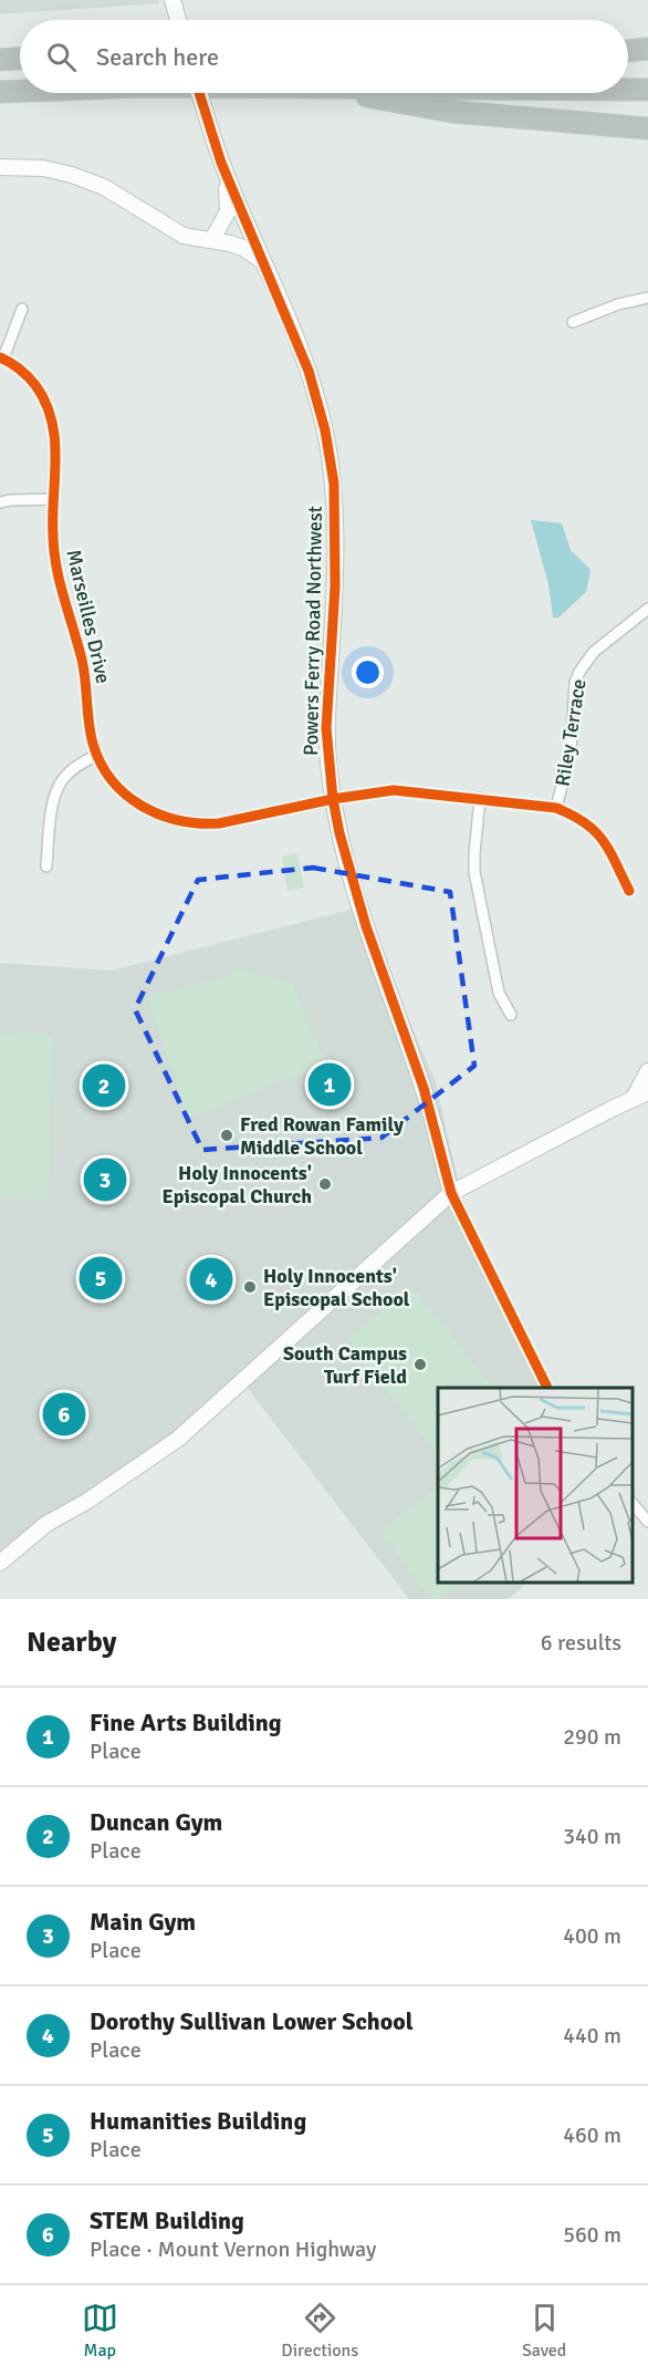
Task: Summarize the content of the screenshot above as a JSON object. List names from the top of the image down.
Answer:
{
  "streets": {
    "street": ["Marseilles Drive", "Powers Ferry Road Northwest", "Riley Terrace"]
  },
  "crossings": [
    ["Marseilles Drive", "Powers Ferry Road Northwest"],
    ["Marseilles Drive", "Riley Terrace"]
  ],
  "places": [
    "Fred Rowan Family Middle School",
    "Holy Innocents' Episcopal Church",
    "Holy Innocents' Episcopal School",
    "South Campus Turf Field"
  ],
  "page": {
    "search": "Search here",
    "pins": [
      "1",
      "2",
      "3",
      "5",
      "4",
      "6"
    ],
    "heading": ["Nearby", "6 results"],
    "list": [
      {
        "mark": "1",
        "name": "Fine Arts Building",
        "note": "Place",
        "value": "290 m"
      },
      {
        "mark": "2",
        "name": "Duncan Gym",
        "note": "Place",
        "value": "340 m"
      },
      {
        "mark": "3",
        "name": "Main Gym",
        "note": "Place",
        "value": "400 m"
      },
      {
        "mark": "4",
        "name": "Dorothy Sullivan Lower School",
        "note": "Place",
        "value": "440 m"
      },
      {
        "mark": "5",
        "name": "Humanities Building",
        "note": "Place",
        "value": "460 m"
      },
      {
        "mark": "6",
        "name": "STEM Building",
        "note": "Place · Mount Vernon Highway",
        "value": "560 m"
      }
    ],
    "nav": ["Map", "Directions", "Saved"]
  }
}
